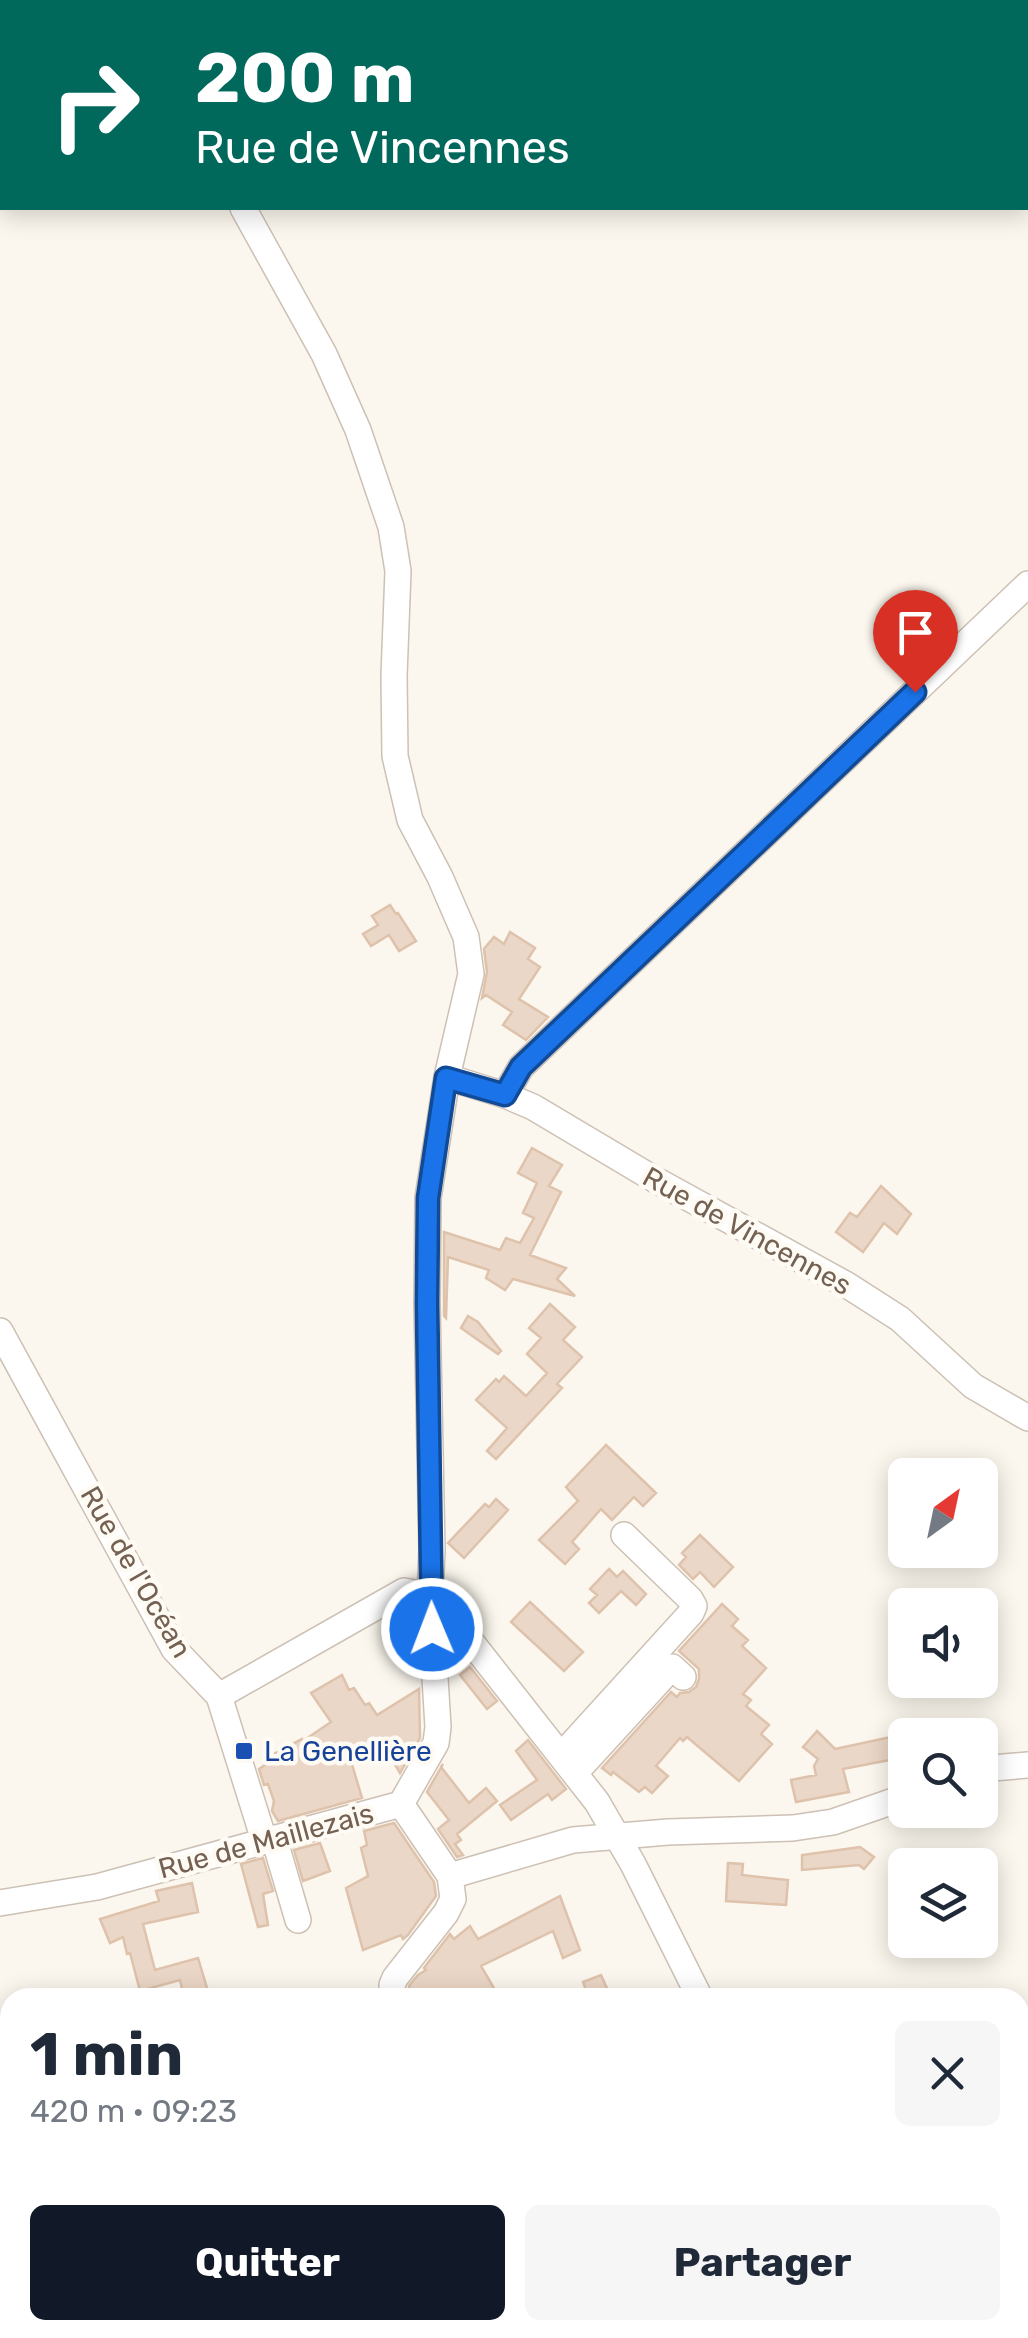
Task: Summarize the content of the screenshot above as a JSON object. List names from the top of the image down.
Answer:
{
  "streets": {
    "street": ["Rue de Vincennes", "Rue de l'Océan", "Rue de Maillezais"]
  },
  "places": {
    "transit": ["La Genellière"]
  },
  "north": "top right",
  "page": {
    "turn": ["200 m", "Rue de Vincennes"],
    "heading": ["1 min", "420 m · 09:23"],
    "buttons": ["Quitter", "Partager"]
  }
}
